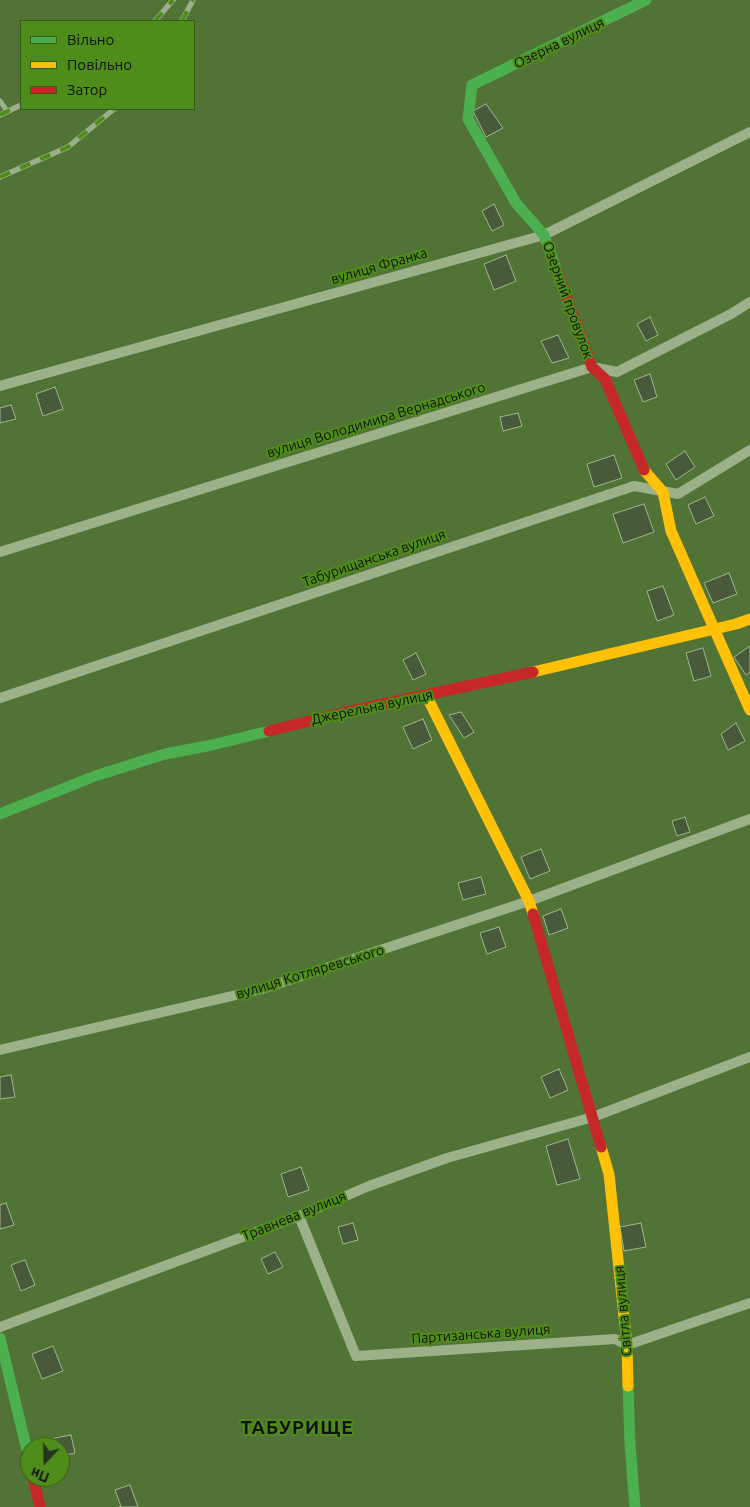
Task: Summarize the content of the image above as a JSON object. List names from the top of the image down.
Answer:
{
  "streets": {
    "street": [
      "Озерна вулиця",
      "вулиця Франка",
      "Озерний провулок",
      "вулиця Володимира Вернадського",
      "Табурищанська вулиця",
      "Джерельна вулиця",
      "вулиця Котляревського",
      "Травнева вулиця",
      "Світла вулиця",
      "Партизанська вулиця"
    ]
  },
  "crossings": [
    ["Озерна вулиця", "Озерний провулок"],
    ["вулиця Франка", "Озерний провулок"],
    ["Озерний провулок", "вулиця Володимира Вернадського"],
    ["Озерний провулок", "Табурищанська вулиця"],
    ["Озерний провулок", "Джерельна вулиця"],
    ["Травнева вулиця", "Світла вулиця"],
    ["Травнева вулиця", "Партизанська вулиця"],
    ["Світла вулиця", "Партизанська вулиця"]
  ],
  "districts": ["ТАБУРИЩЕ"],
  "legend": ["Вільно", "Повільно", "Затор"],
  "north": "bottom"
}
